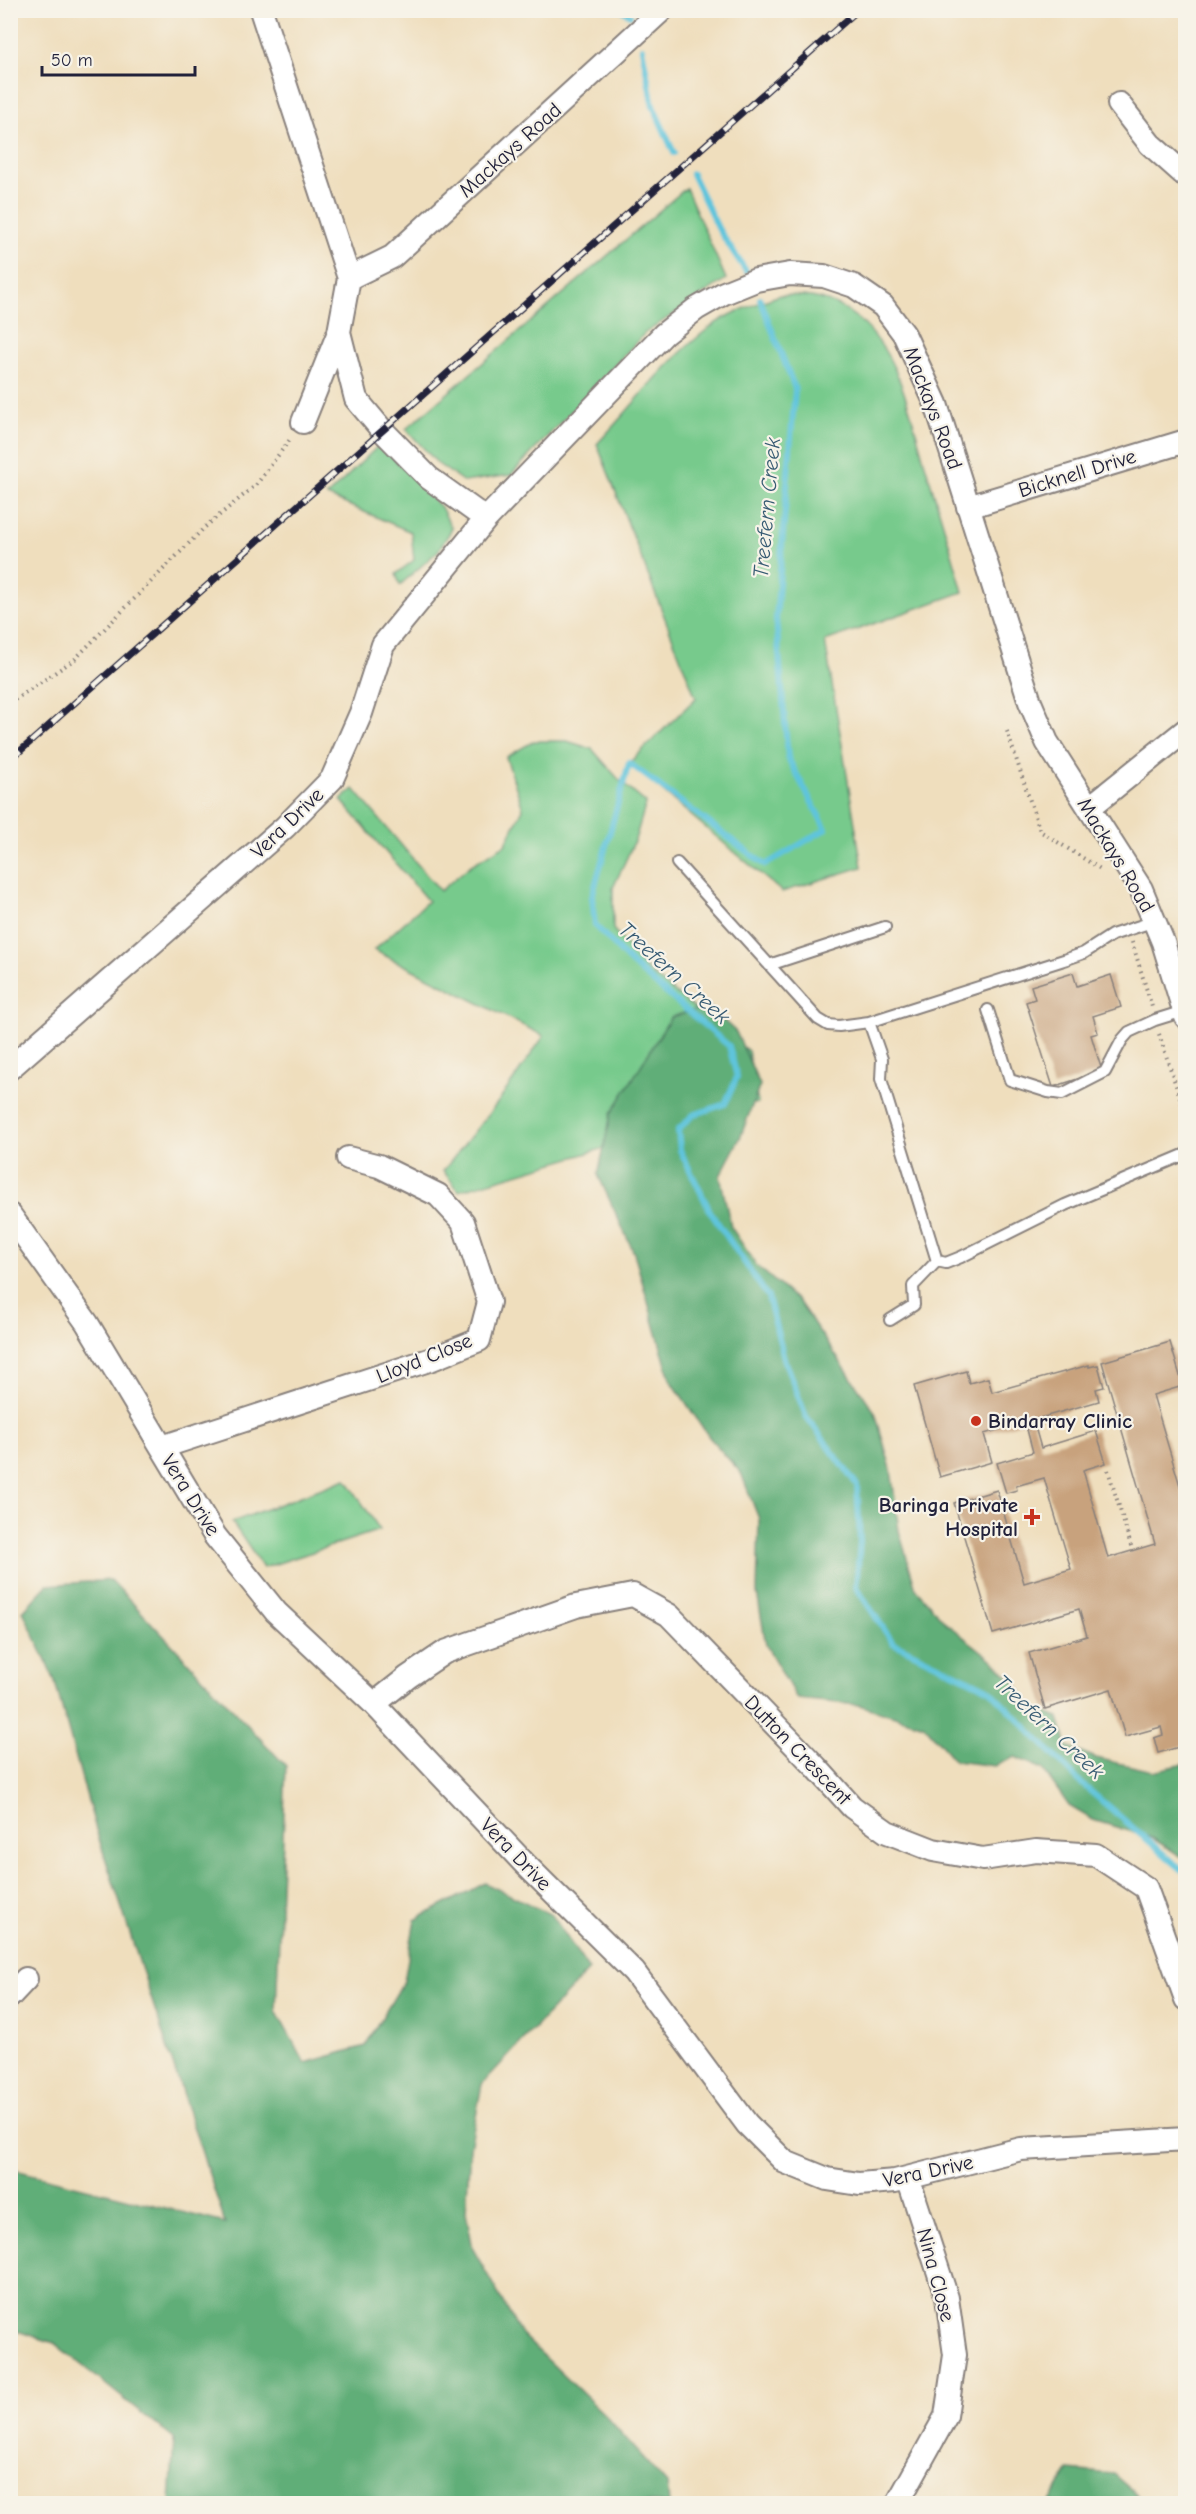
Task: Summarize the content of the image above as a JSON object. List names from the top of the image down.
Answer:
{
  "streets": {
    "street": [
      "Mackays Road",
      "Bicknell Drive",
      "Vera Drive",
      "Lloyd Close",
      "Dutton Crescent",
      "Nina Close"
    ]
  },
  "crossings": [
    ["Mackays Road", "Bicknell Drive"],
    ["Mackays Road", "Vera Drive"],
    ["Vera Drive", "Lloyd Close"],
    ["Vera Drive", "Dutton Crescent"],
    ["Vera Drive", "Nina Close"]
  ],
  "water": ["Treefern Creek"],
  "places": {
    "other": ["Bindarray Clinic"],
    "health": ["Baringa Private Hospital"]
  },
  "scale_bar": "50 m"
}
